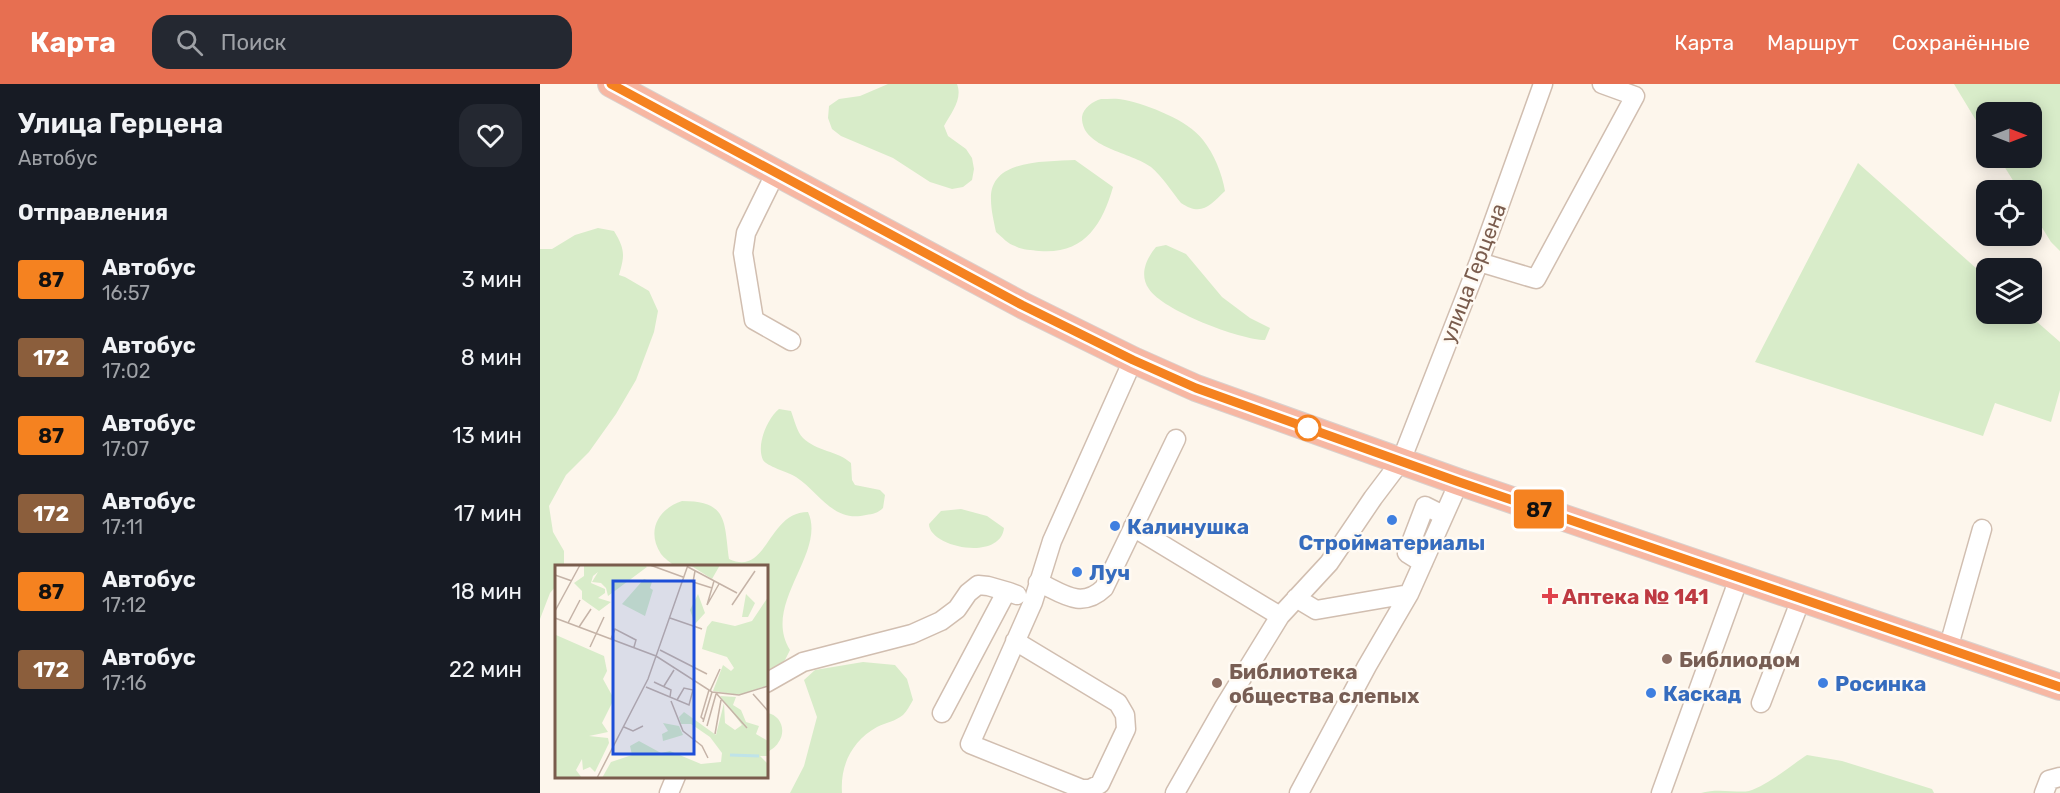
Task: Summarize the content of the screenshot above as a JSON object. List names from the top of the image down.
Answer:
{
  "streets": {
    "street": ["улица Герцена"]
  },
  "places": {
    "other": [
      "Стройматериалы",
      "Калинушка",
      "Луч",
      "Библиодом",
      "Библиотека общества слепых",
      "Росинка",
      "Каскад"
    ],
    "health": ["Аптека № 141"]
  },
  "lines": ["bus line 87"],
  "north": "right",
  "page": {
    "header": "Карта",
    "search": "Поиск",
    "nav": ["Карта", "Маршрут", "Сохранённые"],
    "heading": [
      ["Улица Герцена", "Автобус"],
      "Отправления"
    ],
    "on_map": "87",
    "list": [
      {
        "mark": "87",
        "name": "Автобус",
        "note": "16:57",
        "value": "3 мин"
      },
      {
        "mark": "172",
        "name": "Автобус",
        "note": "17:02",
        "value": "8 мин"
      },
      {
        "mark": "87",
        "name": "Автобус",
        "note": "17:07",
        "value": "13 мин"
      },
      {
        "mark": "172",
        "name": "Автобус",
        "note": "17:11",
        "value": "17 мин"
      },
      {
        "mark": "87",
        "name": "Автобус",
        "note": "17:12",
        "value": "18 мин"
      },
      {
        "mark": "172",
        "name": "Автобус",
        "note": "17:16",
        "value": "22 мин"
      }
    ]
  }
}
